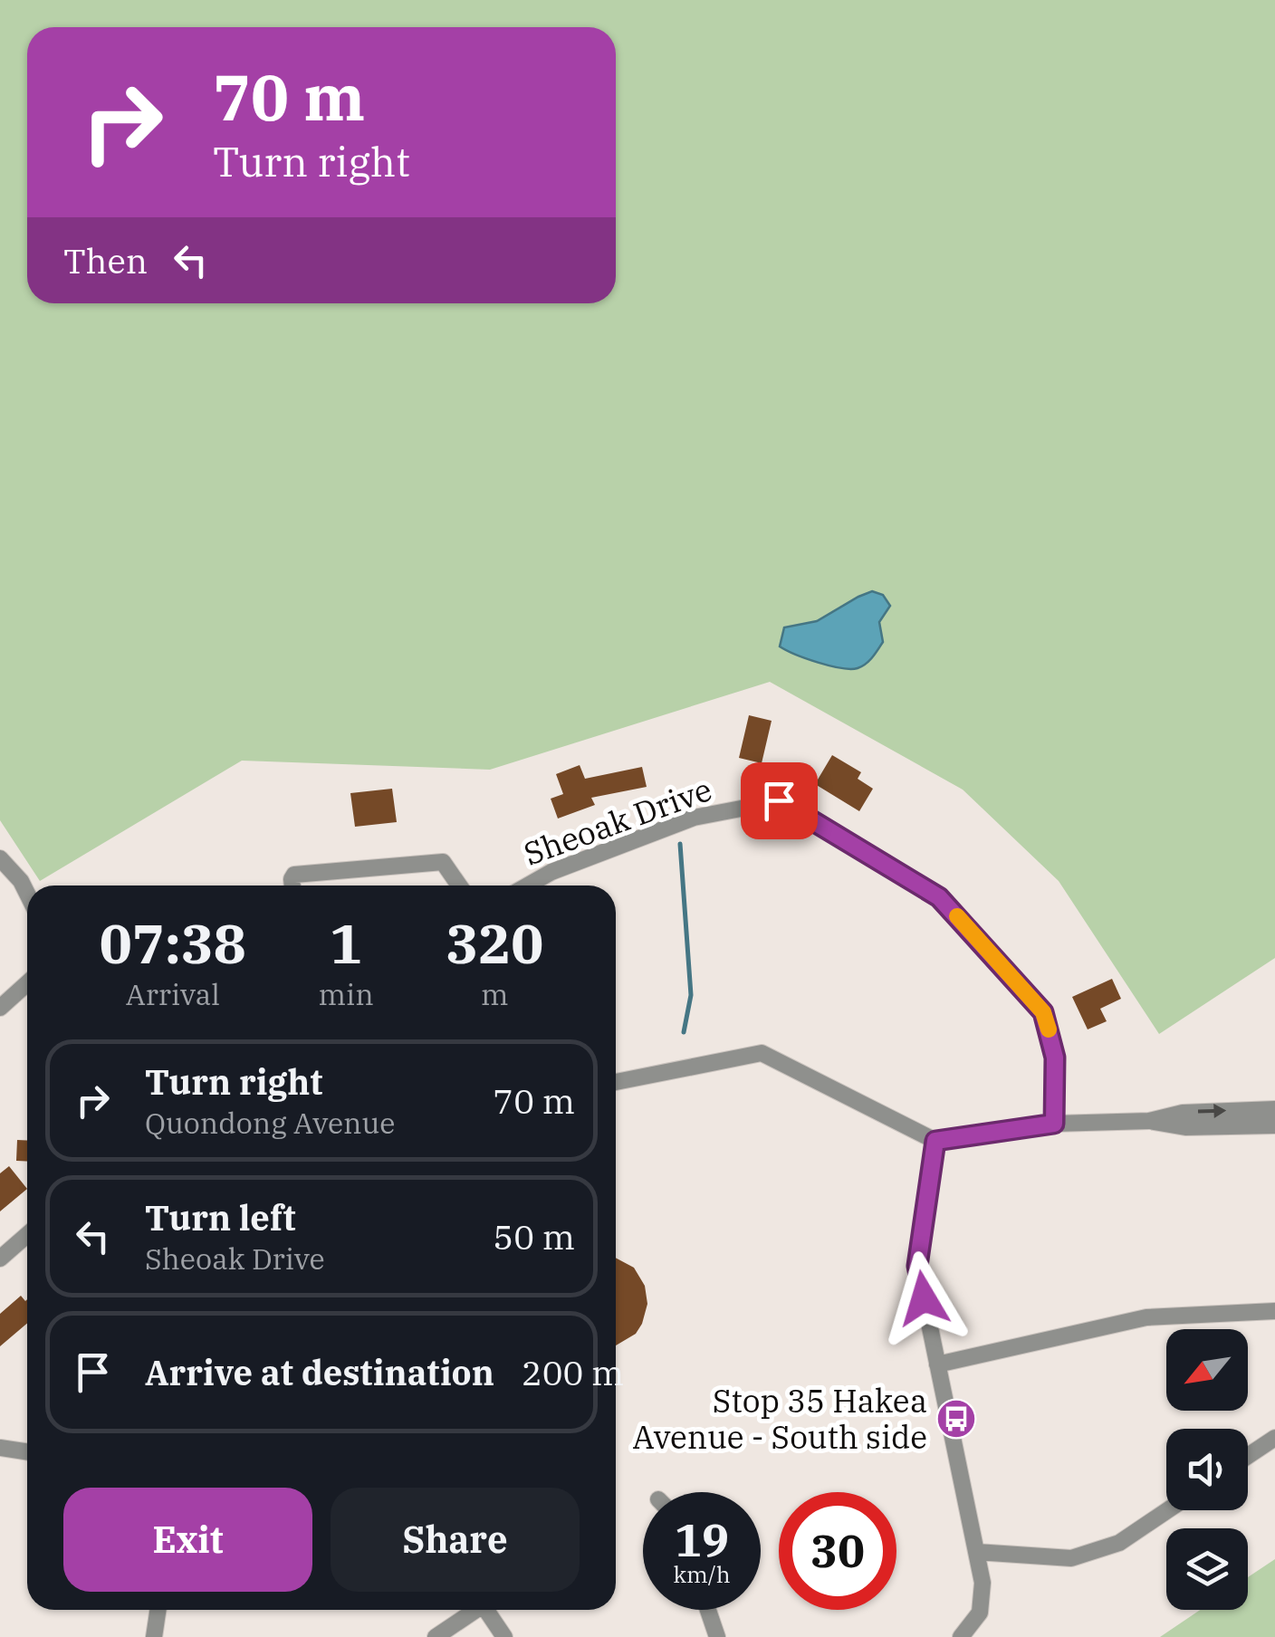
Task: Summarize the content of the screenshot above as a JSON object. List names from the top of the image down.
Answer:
{
  "streets": {
    "street": ["Sheoak Drive"]
  },
  "places": {
    "bus stop": ["Stop 35 Hakea Avenue - South side"]
  },
  "north": "bottom left",
  "page": {
    "turn": ["70 m", "Turn right"],
    "then": "Then",
    "eta": [
      "07:38",
      "Arrival",
      "1",
      "min",
      "320",
      "m"
    ],
    "list": [
      {
        "name": "Turn right",
        "note": "Quondong Avenue",
        "value": "70 m"
      },
      {
        "name": "Turn left",
        "note": "Sheoak Drive",
        "value": "50 m"
      },
      {
        "name": "Arrive at destination",
        "value": "200 m"
      }
    ],
    "buttons": ["Exit", "Share"],
    "speed": "19 km/h",
    "limit": "30"
  }
}
